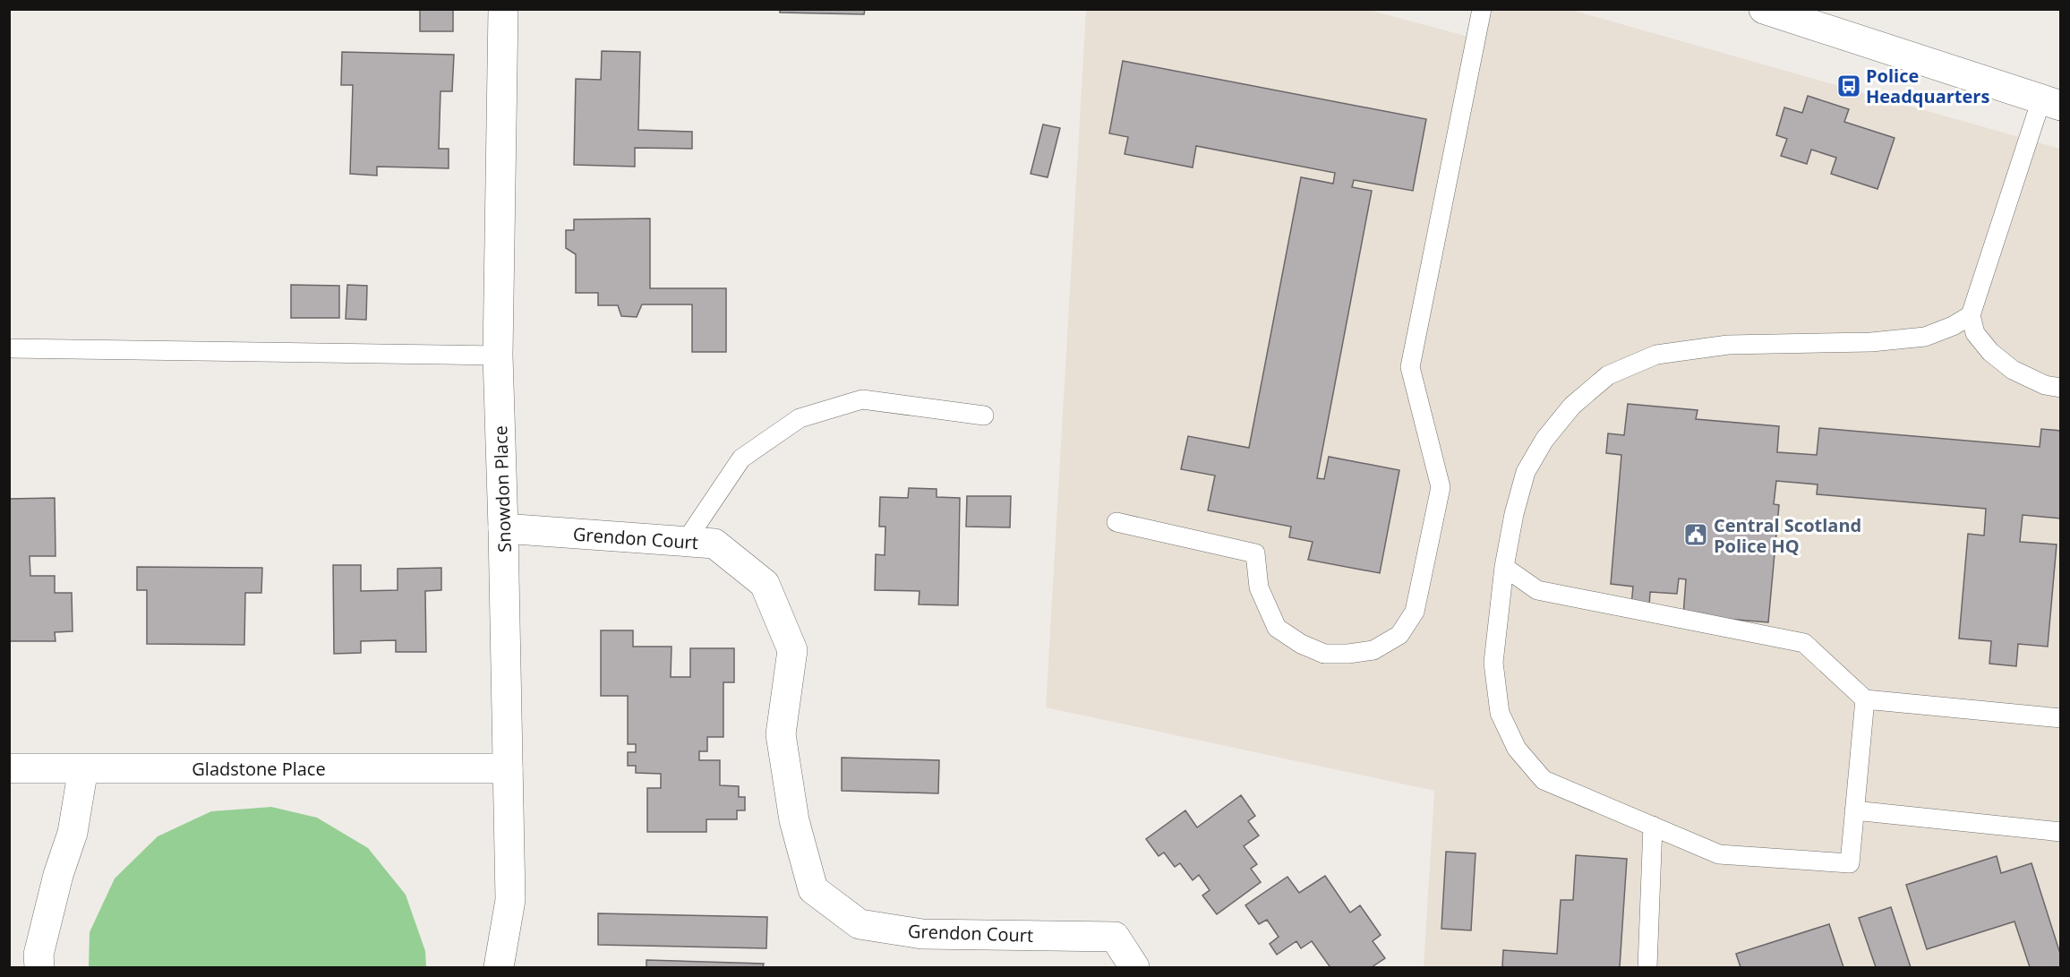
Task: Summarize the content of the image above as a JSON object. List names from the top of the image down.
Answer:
{
  "streets": {
    "street": ["Snowdon Place", "Grendon Court", "Gladstone Place"]
  },
  "crossings": [
    ["Snowdon Place", "Grendon Court"],
    ["Snowdon Place", "Gladstone Place"]
  ],
  "places": {
    "bus stop": ["Police Headquarters"],
    "public building": ["Central Scotland Police HQ"]
  }
}
